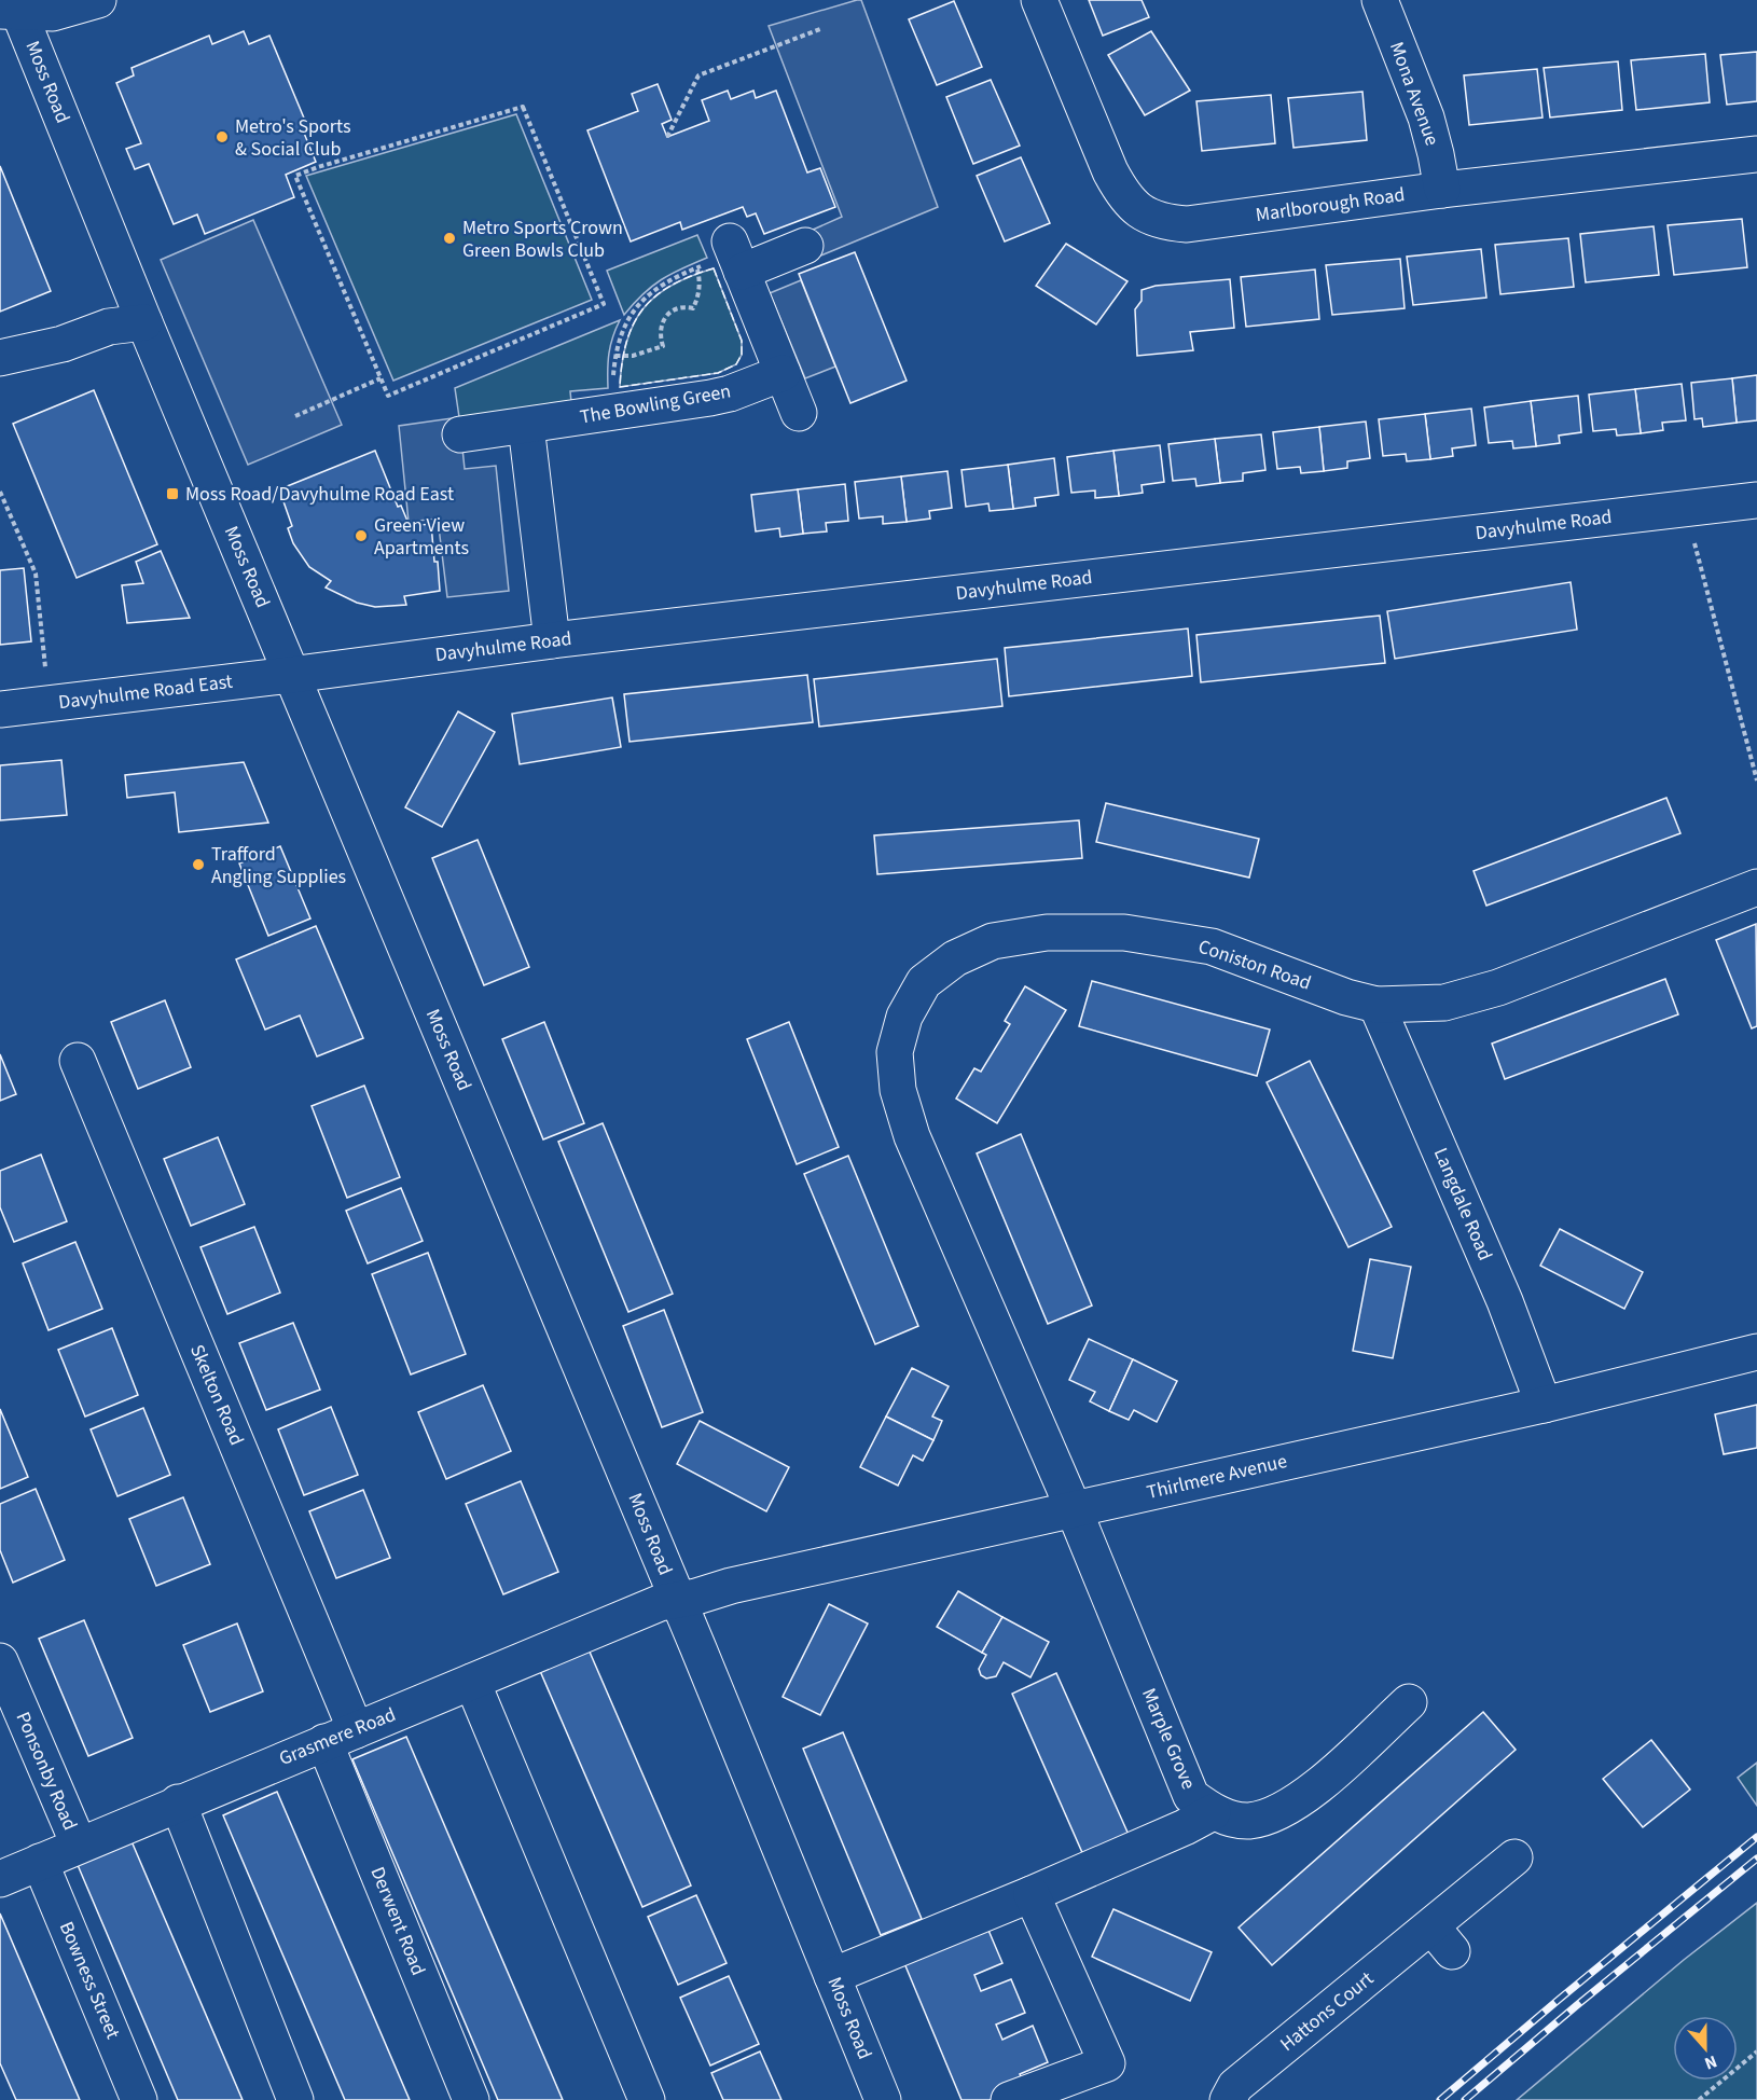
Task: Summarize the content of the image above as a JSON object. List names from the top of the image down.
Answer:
{
  "streets": {
    "street": [
      "Moss Road",
      "Mona Avenue",
      "Marlborough Road",
      "The Bowling Green",
      "Davyhulme Road",
      "Davyhulme Road East",
      "Coniston Road",
      "Langdale Road",
      "Skelton Road",
      "Thirlmere Avenue",
      "Grasmere Road",
      "Marple Grove",
      "Ponsonby Road",
      "Derwent Road",
      "Bowness Street",
      "Hattons Court"
    ]
  },
  "crossings": [
    ["Moss Road", "Davyhulme Road"],
    ["Moss Road", "Davyhulme Road East"],
    ["Moss Road", "Thirlmere Avenue"],
    ["Moss Road", "Grasmere Road"],
    ["Mona Avenue", "Marlborough Road"],
    ["Davyhulme Road", "Davyhulme Road East"],
    ["Coniston Road", "Langdale Road"],
    ["Coniston Road", "Thirlmere Avenue"],
    ["Coniston Road", "Marple Grove"],
    ["Langdale Road", "Thirlmere Avenue"],
    ["Skelton Road", "Grasmere Road"],
    ["Skelton Road", "Derwent Road"],
    ["Thirlmere Avenue", "Grasmere Road"],
    ["Thirlmere Avenue", "Marple Grove"],
    ["Grasmere Road", "Ponsonby Road"],
    ["Grasmere Road", "Derwent Road"],
    ["Grasmere Road", "Bowness Street"]
  ],
  "places": {
    "other": [
      "Metro's Sports & Social Club",
      "Metro Sports Crown Green Bowls Club",
      "Green View Apartments",
      "Trafford Angling Supplies"
    ],
    "transit": ["Moss Road/Davyhulme Road East"]
  },
  "north": "bottom"
}
